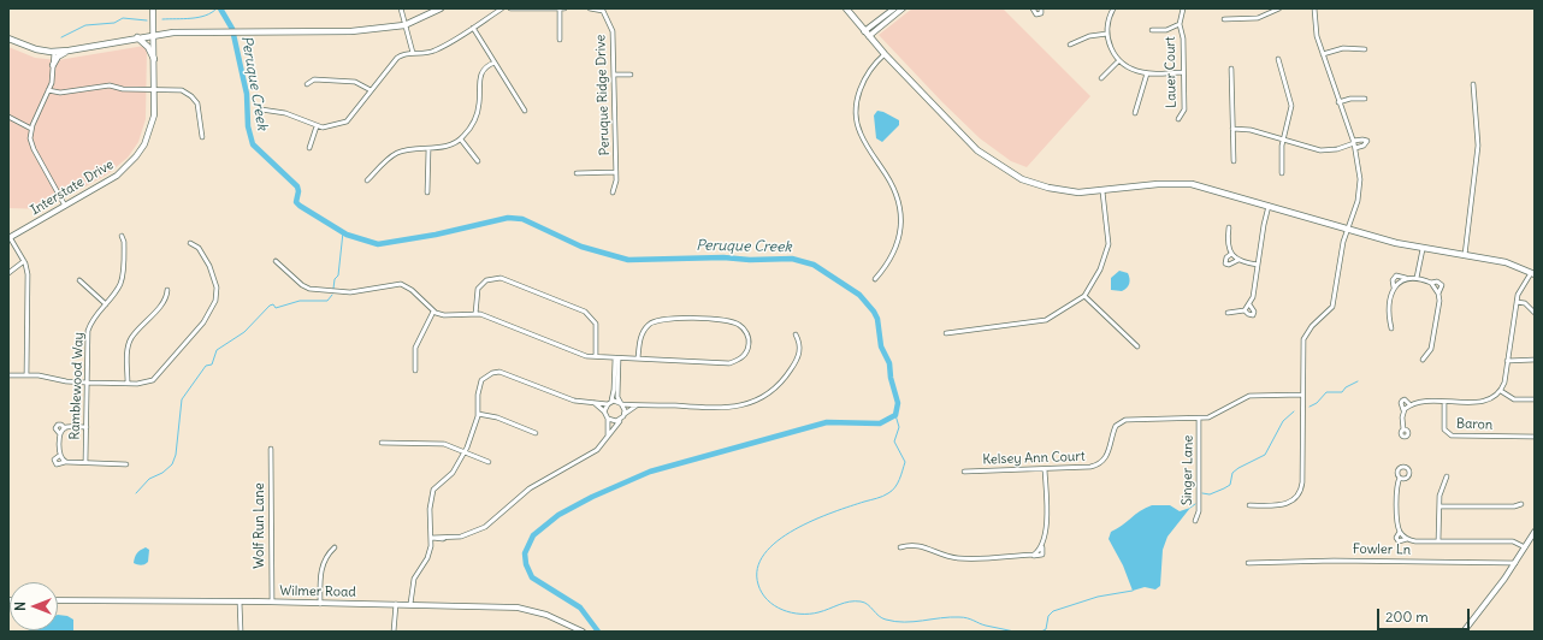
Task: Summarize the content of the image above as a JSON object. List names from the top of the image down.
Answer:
{
  "streets": {
    "street": [
      "Lauer Court",
      "Peruque Ridge Drive",
      "Interstate Drive",
      "Ramblewood Way",
      "Baron",
      "Kelsey Ann Court",
      "Singer Lane",
      "Wolf Run Lane",
      "Fowler Ln",
      "Wilmer Road"
    ]
  },
  "crossings": [
    ["Kelsey Ann Court", "Singer Lane"],
    ["Wolf Run Lane", "Wilmer Road"]
  ],
  "water": ["Peruque Creek"],
  "scale_bar": "200 m",
  "north": "left"
}
